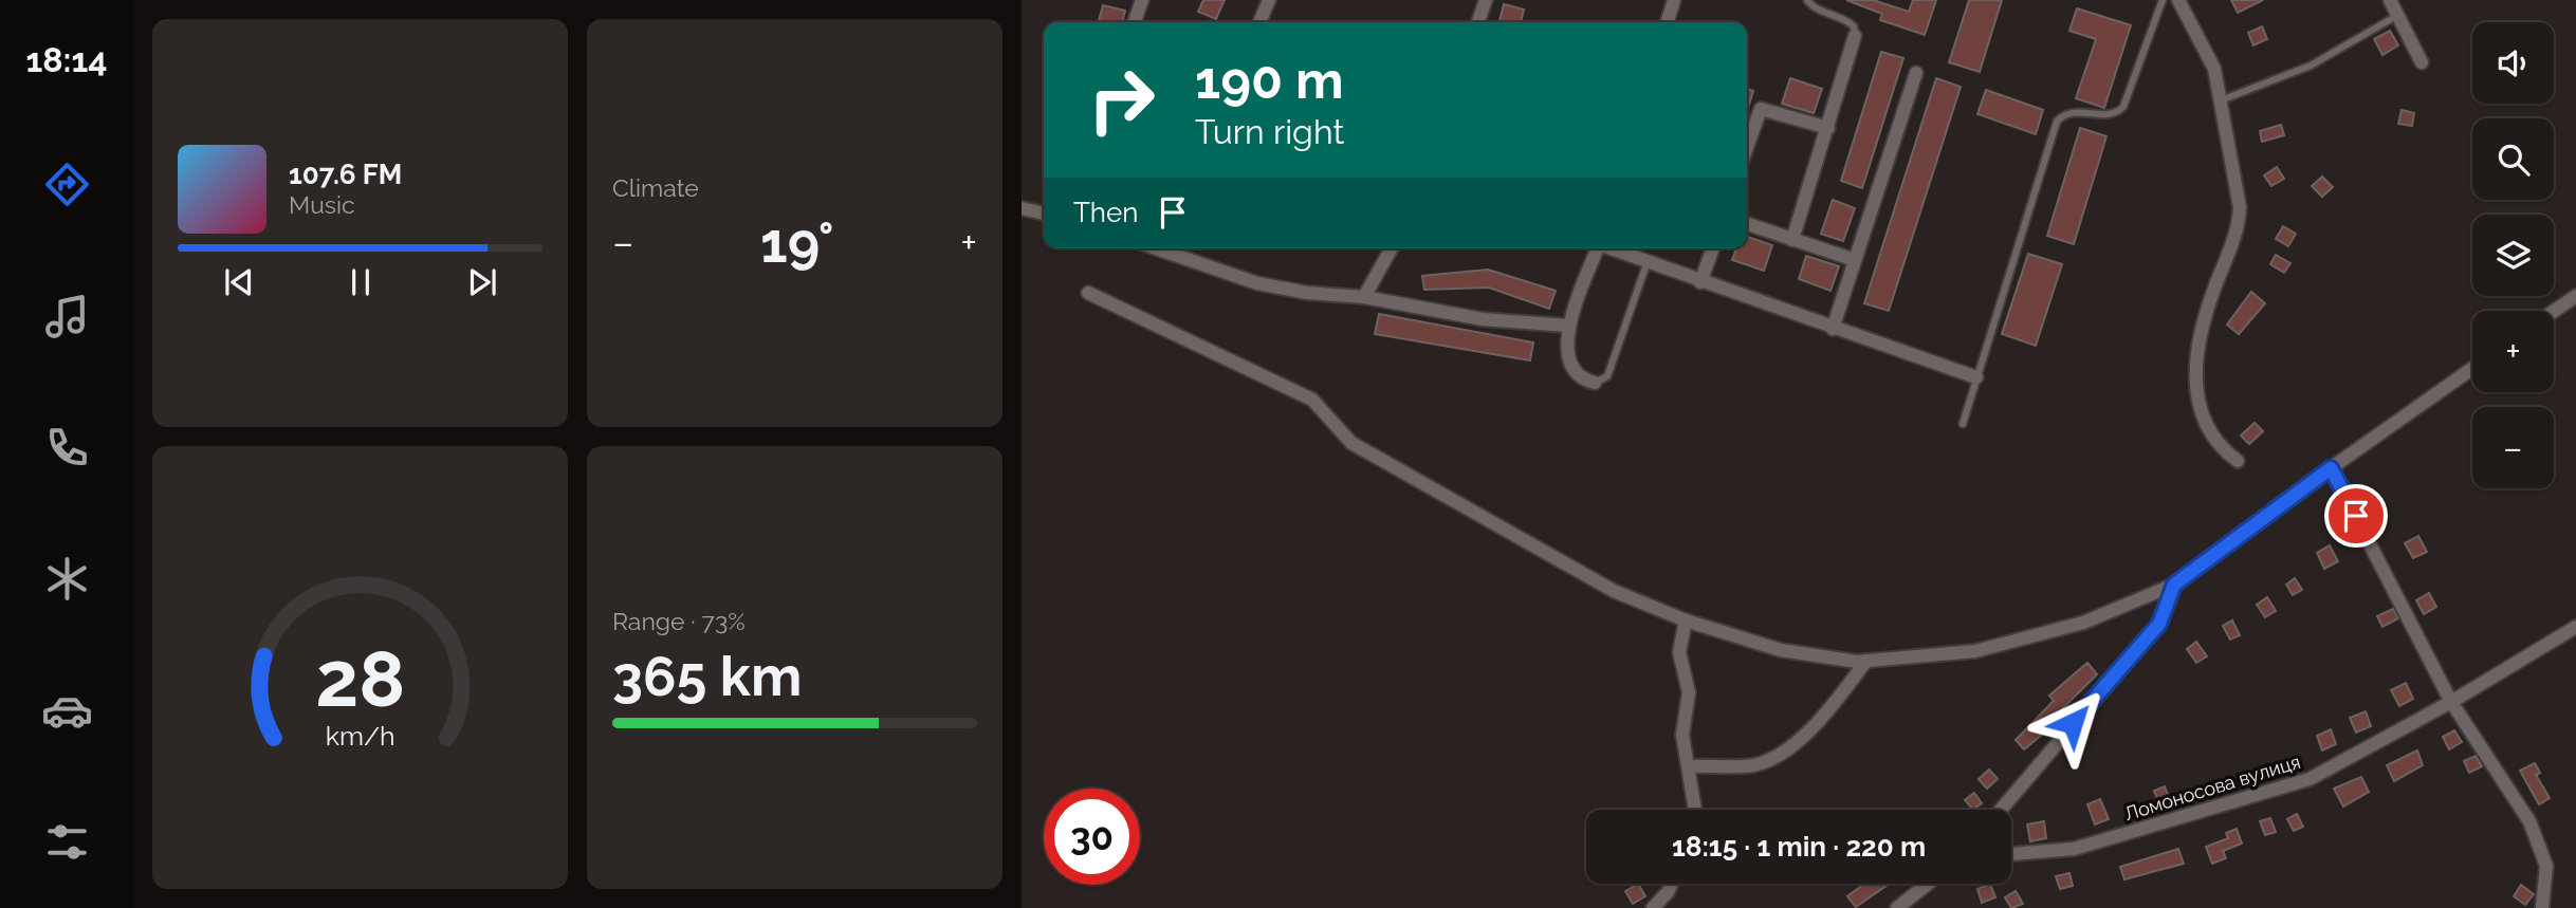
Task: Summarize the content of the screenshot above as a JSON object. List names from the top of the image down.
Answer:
{
  "streets": {
    "street": ["Ломоносова вулиця"]
  },
  "page": {
    "tabs": "18:14",
    "tile": [
      "Climate",
      ["Range · 73%", "365 km"]
    ],
    "map_buttons": ["+", "−"],
    "turn": ["190 m", "Turn right"],
    "song": ["107.6 FM", "Music"],
    "then": "Then",
    "heat": ["−", "19°", "+"],
    "limit": "30",
    "trip": "18:15 · 1 min · 220 m",
    "gauge": ["28", "km/h"]
  }
}
